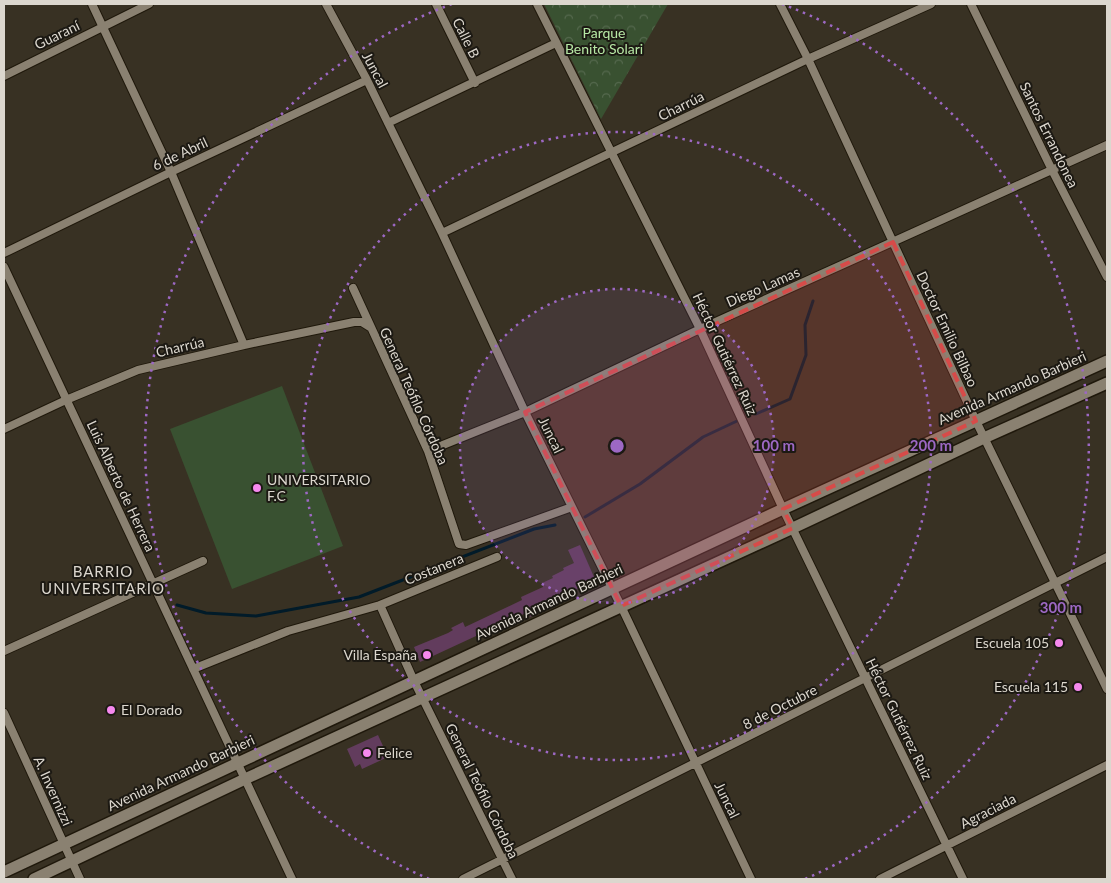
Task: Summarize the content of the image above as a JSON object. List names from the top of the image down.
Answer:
{
  "streets": {
    "street": [
      "Guaraní",
      "Calle B",
      "Juncal",
      "Charrúa",
      "Santos Errandonea",
      "6 de Abril",
      "Diego Lamas",
      "Doctor Emilio Bilbao",
      "Héctor Gutiérrez Ruiz",
      "Avenida Armando Barbieri",
      "General Teófilo Córdoba",
      "Luis Alberto de Herrera",
      "Costanera",
      "8 de Octubre",
      "A. Invernizzi",
      "Agraciada"
    ]
  },
  "crossings": [
    ["Juncal", "Charrúa"],
    ["Juncal", "6 de Abril"],
    ["Juncal", "Diego Lamas"],
    ["Juncal", "Avenida Armando Barbieri"],
    ["Juncal", "General Teófilo Córdoba"],
    ["Juncal", "8 de Octubre"],
    ["Charrúa", "Doctor Emilio Bilbao"],
    ["Charrúa", "Héctor Gutiérrez Ruiz"],
    ["Charrúa", "General Teófilo Córdoba"],
    ["Charrúa", "Luis Alberto de Herrera"],
    ["Santos Errandonea", "Diego Lamas"],
    ["Diego Lamas", "Doctor Emilio Bilbao"],
    ["Diego Lamas", "Héctor Gutiérrez Ruiz"],
    ["Diego Lamas", "General Teófilo Córdoba"],
    ["Doctor Emilio Bilbao", "Avenida Armando Barbieri"],
    ["Doctor Emilio Bilbao", "8 de Octubre"],
    ["Héctor Gutiérrez Ruiz", "Avenida Armando Barbieri"],
    ["Héctor Gutiérrez Ruiz", "8 de Octubre"],
    ["Héctor Gutiérrez Ruiz", "Agraciada"],
    ["Avenida Armando Barbieri", "General Teófilo Córdoba"],
    ["Avenida Armando Barbieri", "Luis Alberto de Herrera"],
    ["Avenida Armando Barbieri", "A. Invernizzi"],
    ["General Teófilo Córdoba", "Costanera"],
    ["General Teófilo Córdoba", "8 de Octubre"],
    ["Luis Alberto de Herrera", "Costanera"]
  ],
  "districts": ["BARRIO UNIVERSITARIO"],
  "parks": ["Parque Benito Solari"],
  "places": [
    "UNIVERSITARIO F.C",
    "Escuela 105",
    "Villa España",
    "Escuela 115",
    "El Dorado",
    "Felice"
  ],
  "rings": ["100 m", "200 m", "300 m"]
}
